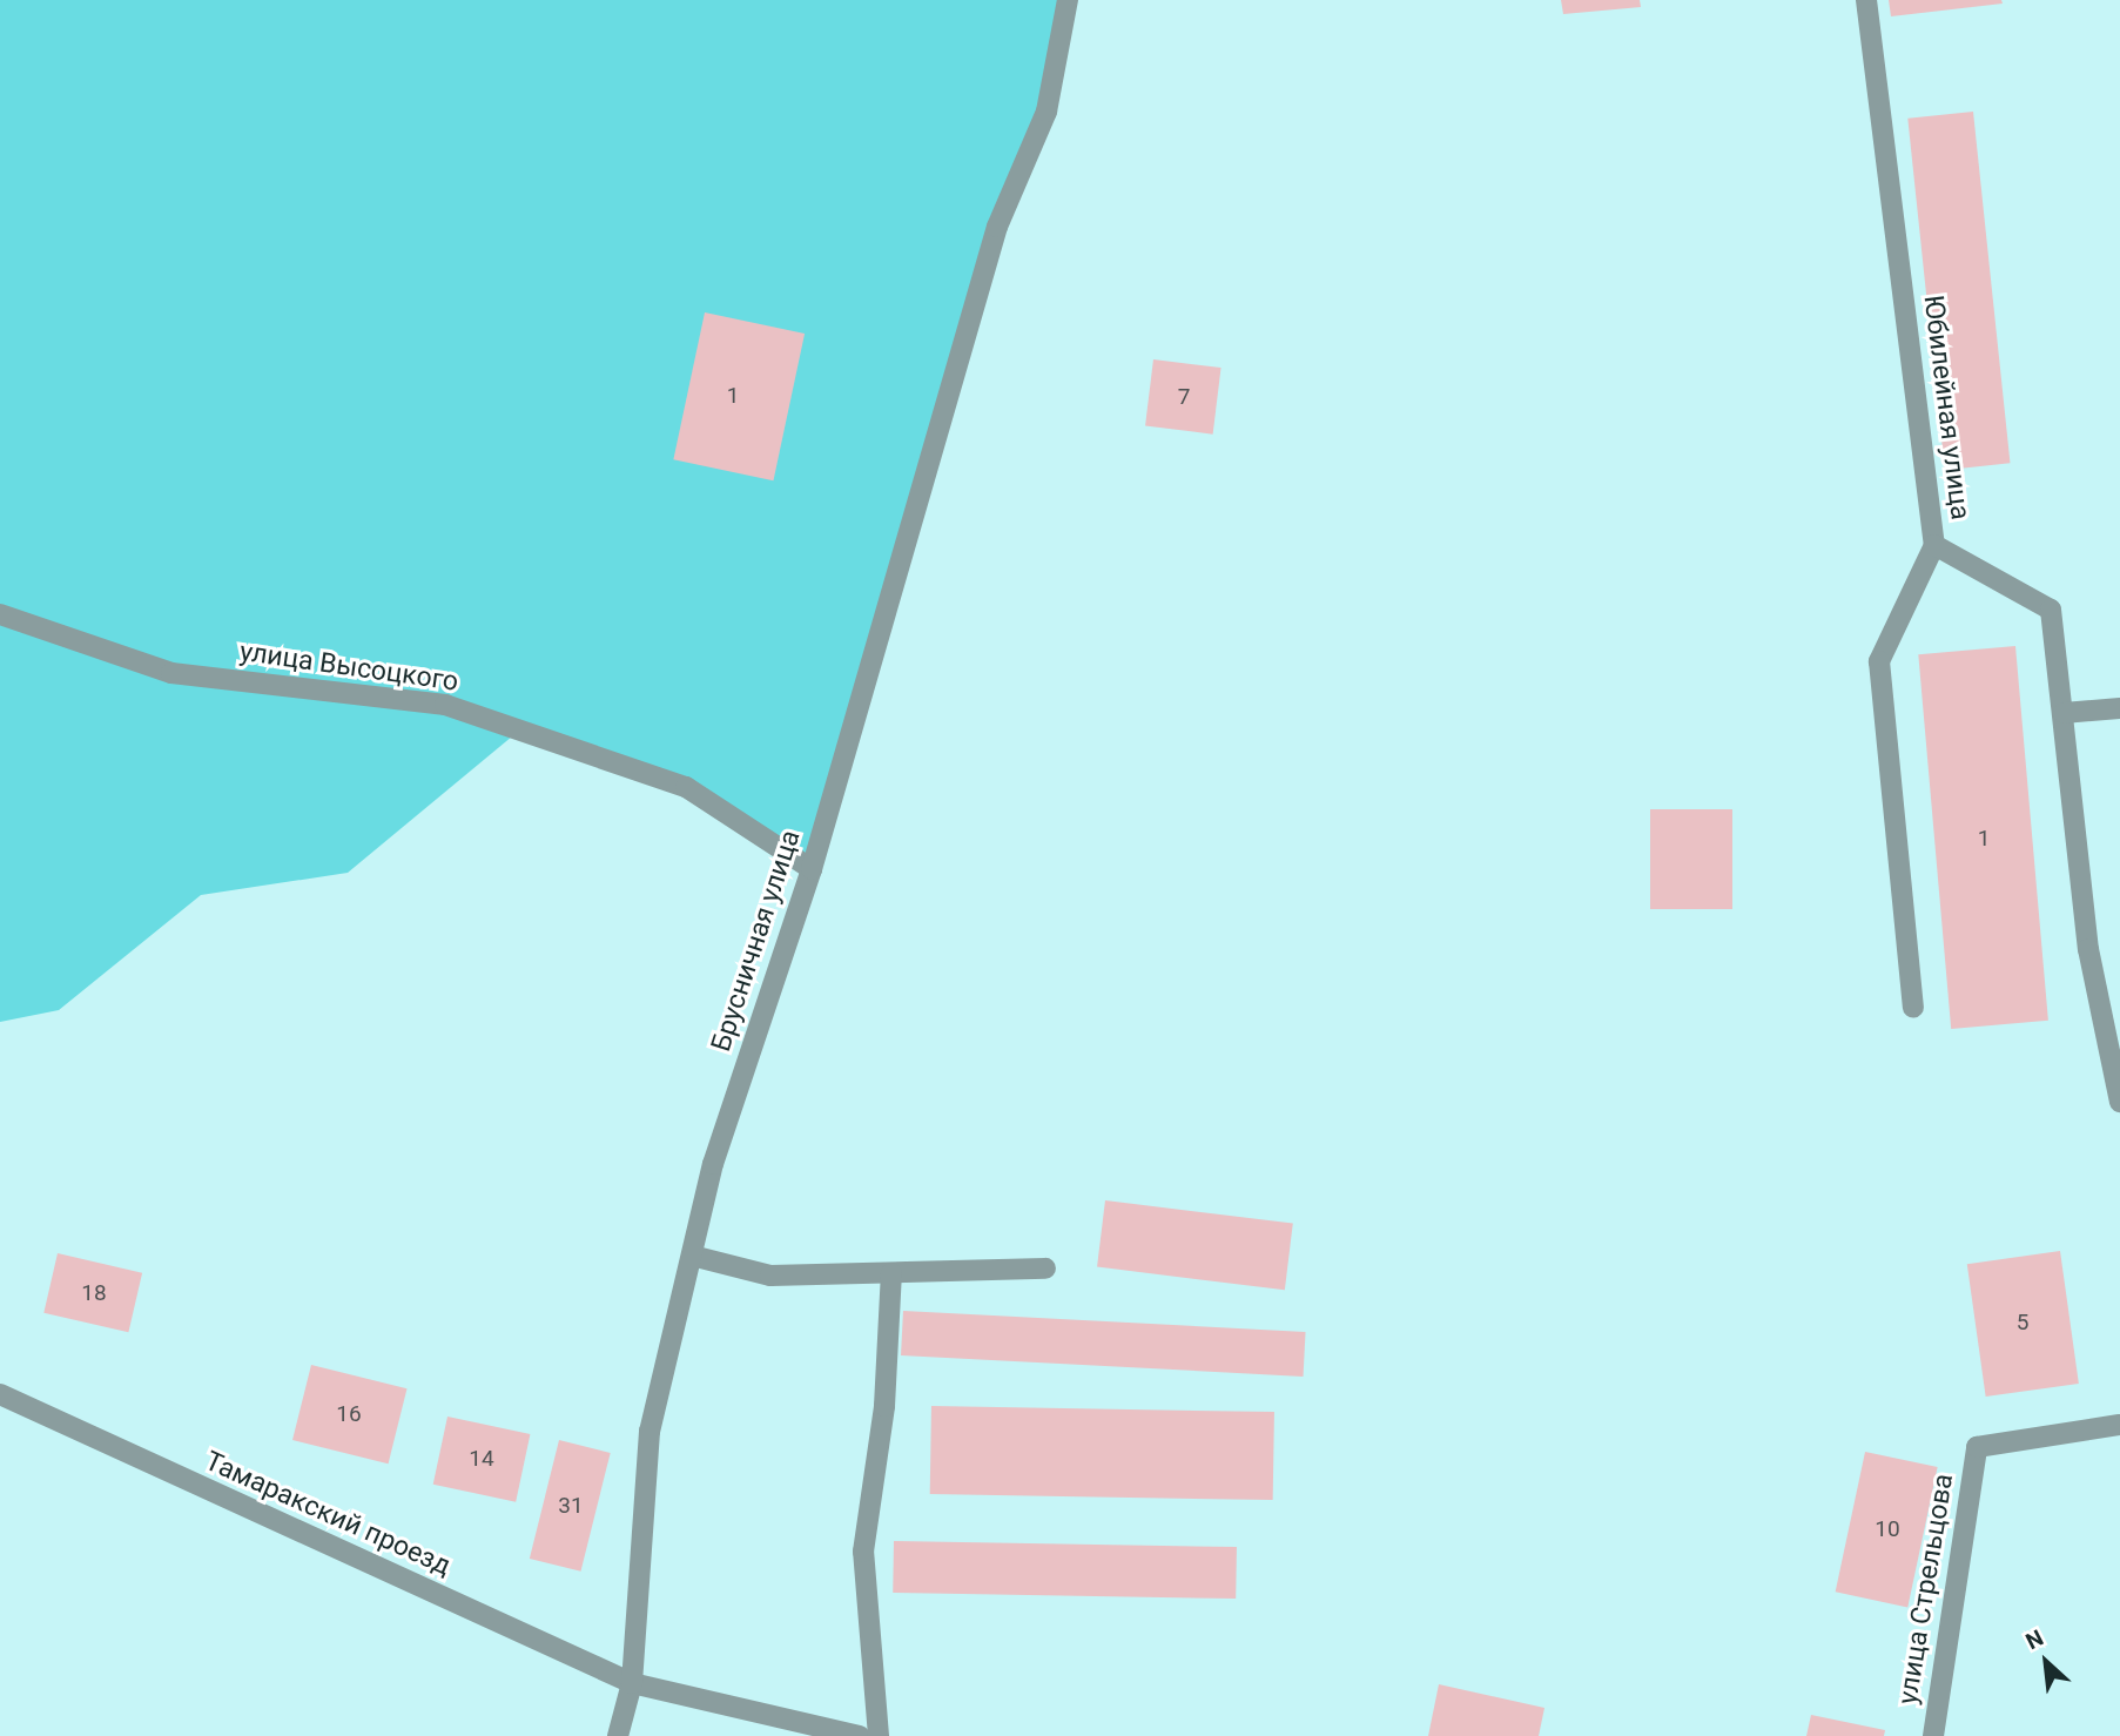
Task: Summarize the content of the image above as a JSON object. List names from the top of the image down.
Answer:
{
  "streets": {
    "street": [
      "Юбилейная улица",
      "улица Высоцкого",
      "Брусничная улица",
      "Тамаракский проезд",
      "улица Стрельцова"
    ]
  },
  "crossings": [
    ["улица Высоцкого", "Брусничная улица"],
    ["Брусничная улица", "Тамаракский проезд"]
  ],
  "house_numbers": [
    "1",
    "7",
    "1",
    "18",
    "5",
    "16",
    "14",
    "31",
    "10"
  ],
  "north": "top left"
}
